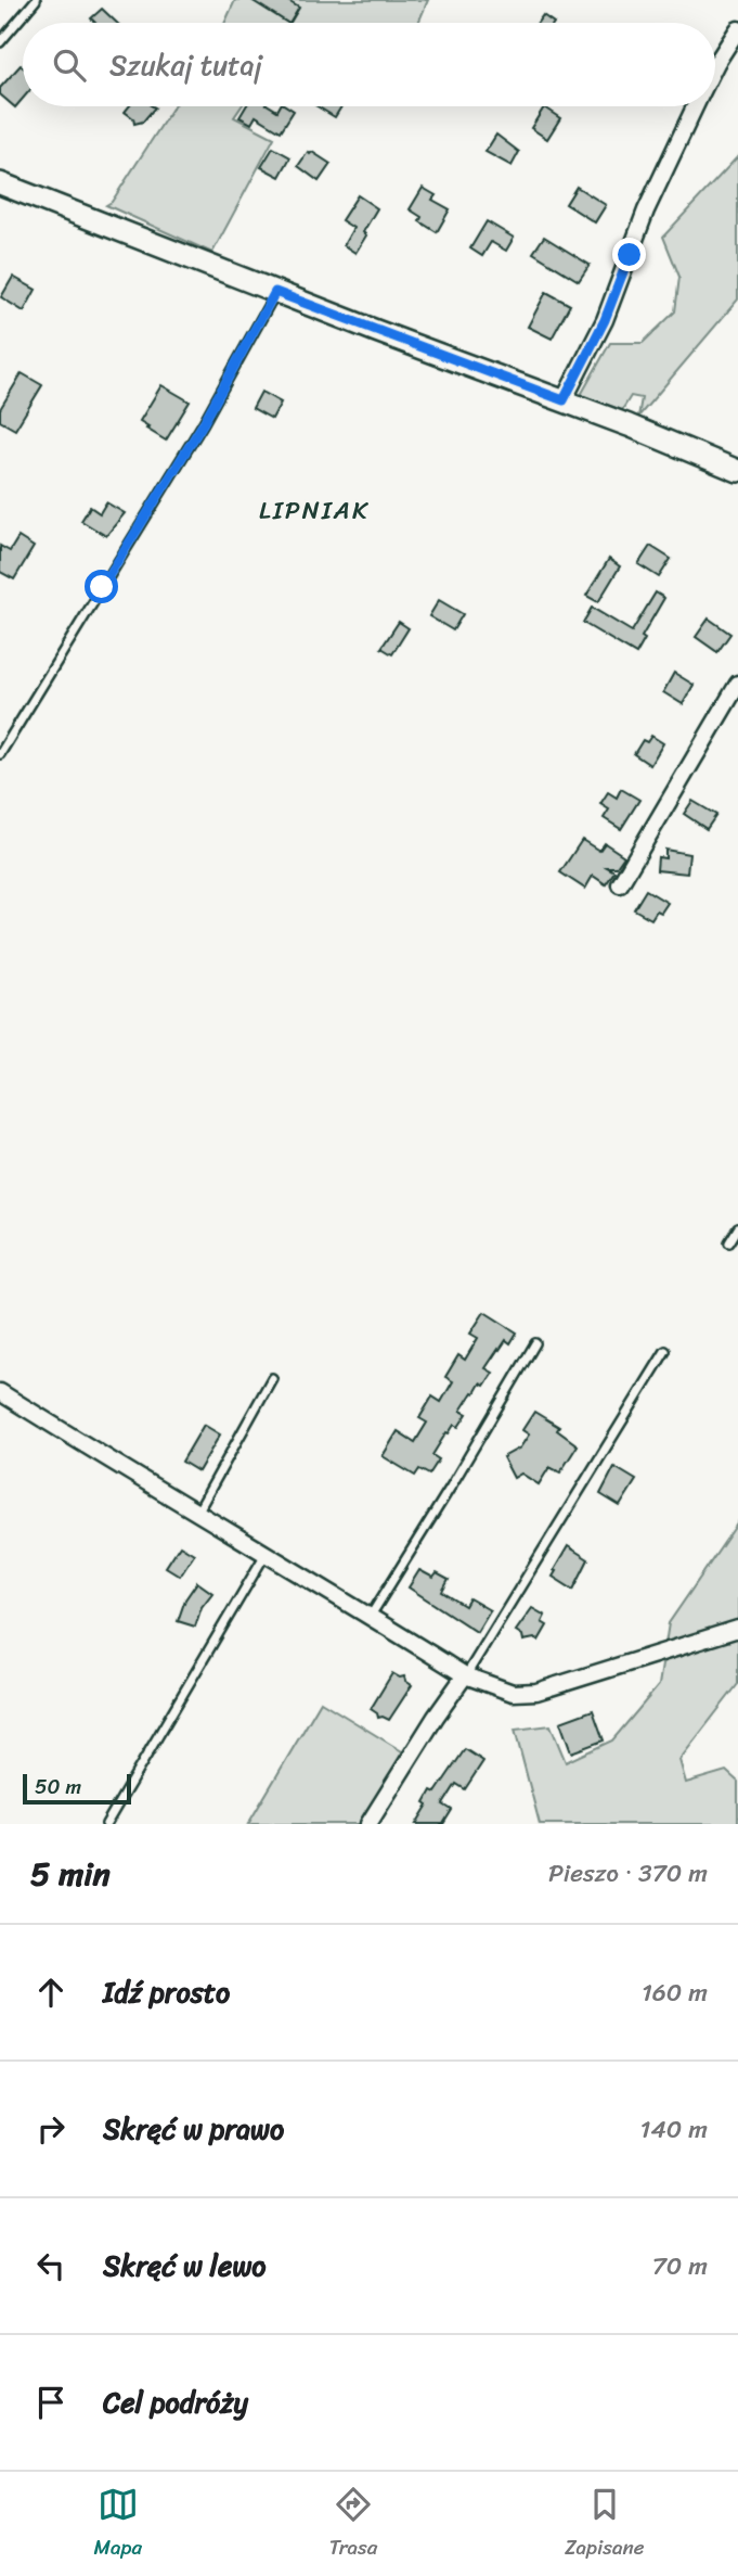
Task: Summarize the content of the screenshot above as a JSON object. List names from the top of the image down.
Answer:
{
  "districts": ["LIPNIAK"],
  "scale_bar": "50 m",
  "page": {
    "search": "Szukaj tutaj",
    "scale": "50 m",
    "heading": ["5 min", "Pieszo · 370 m"],
    "list": [
      ["Idź prosto", "160 m"],
      ["Skręć w prawo", "140 m"],
      ["Skręć w lewo", "70 m"],
      "Cel podróży"
    ],
    "nav": ["Mapa", "Trasa", "Zapisane"]
  }
}
